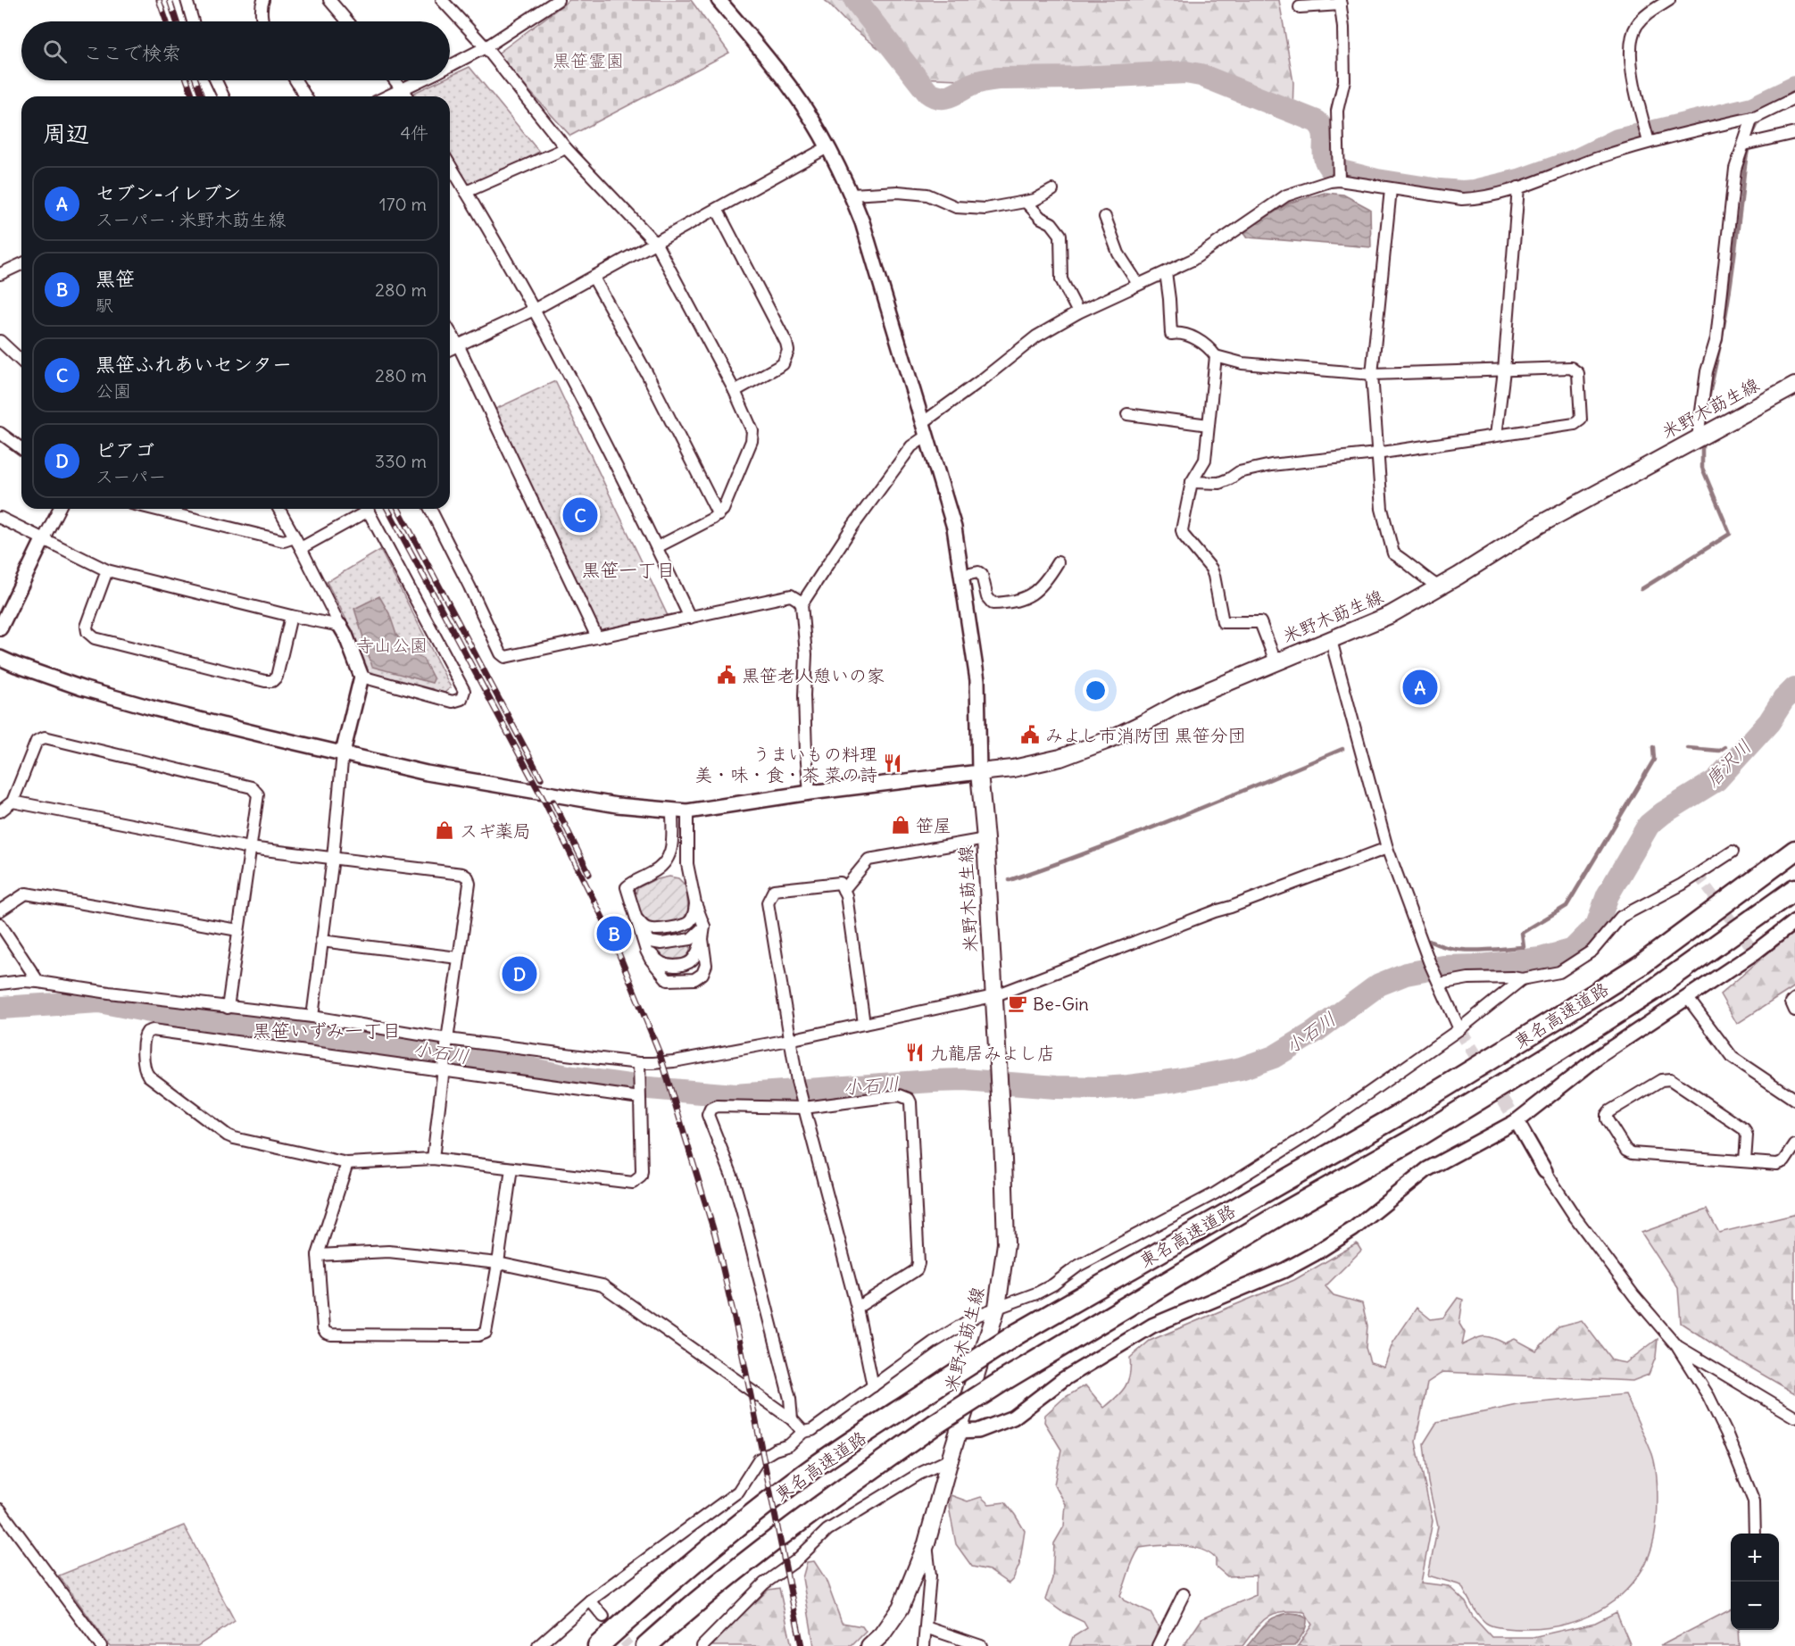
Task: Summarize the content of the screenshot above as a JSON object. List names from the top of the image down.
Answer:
{
  "streets": {
    "highway": ["東名高速道路"],
    "main road": ["米野木莇生線"]
  },
  "districts": ["黒笹一丁目", "黒笹いずみ一丁目"],
  "water": ["唐沢川", "小石川"],
  "parks": ["黒笹霊園", "寺山公園"],
  "places": {
    "public building": ["黒笹老人憩いの家", "みよし市消防団 黒笹分団"],
    "restaurant": ["うまいもの料理 美・味・食・茶 菜の詩", "九龍居みよし店"],
    "shop": ["笹屋", "スギ薬局"],
    "cafe": ["Be-Gin"]
  },
  "page": {
    "search": "ここで検索",
    "heading": ["周辺", "4件"],
    "list": [
      {
        "mark": "A",
        "name": "セブン-イレブン",
        "note": "スーパー · 米野木莇生線",
        "value": "170 m"
      },
      {
        "mark": "B",
        "name": "黒笹",
        "note": "駅",
        "value": "280 m"
      },
      {
        "mark": "C",
        "name": "黒笹ふれあいセンター",
        "note": "公園",
        "value": "280 m"
      },
      {
        "mark": "D",
        "name": "ピアゴ",
        "note": "スーパー",
        "value": "330 m"
      }
    ],
    "pins": [
      "C",
      "A",
      "B",
      "D"
    ],
    "map_buttons": ["+", "−"]
  }
}
